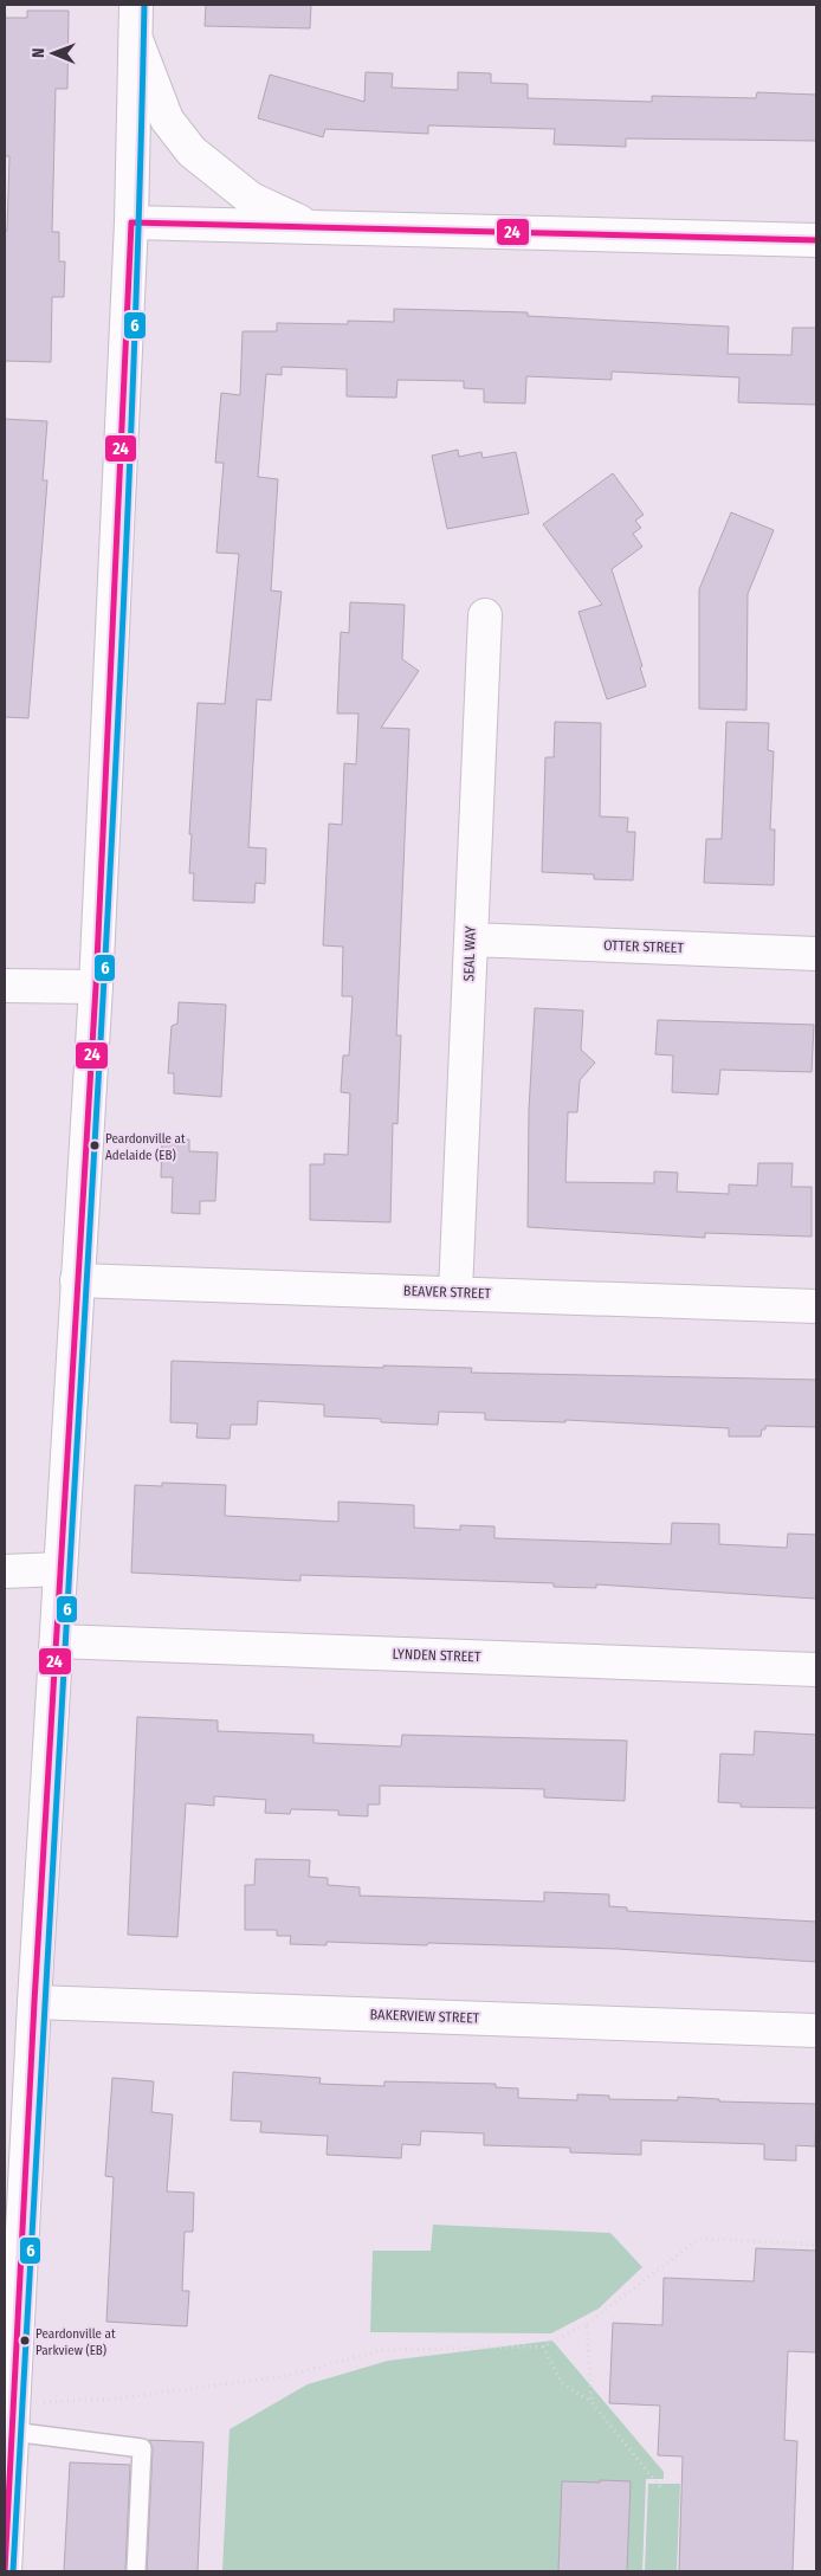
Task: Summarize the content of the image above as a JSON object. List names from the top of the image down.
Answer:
{
  "streets": {
    "street": [
      "OTTER STREET",
      "SEAL WAY",
      "BEAVER STREET",
      "LYNDEN STREET",
      "BAKERVIEW STREET"
    ]
  },
  "crossings": [
    ["OTTER STREET", "SEAL WAY"],
    ["SEAL WAY", "BEAVER STREET"]
  ],
  "places": ["Peardonville at Adelaide (EB)", "Peardonville at Parkview (EB)"],
  "lines": ["transit line 6", "transit line 24"],
  "north": "left"
}
